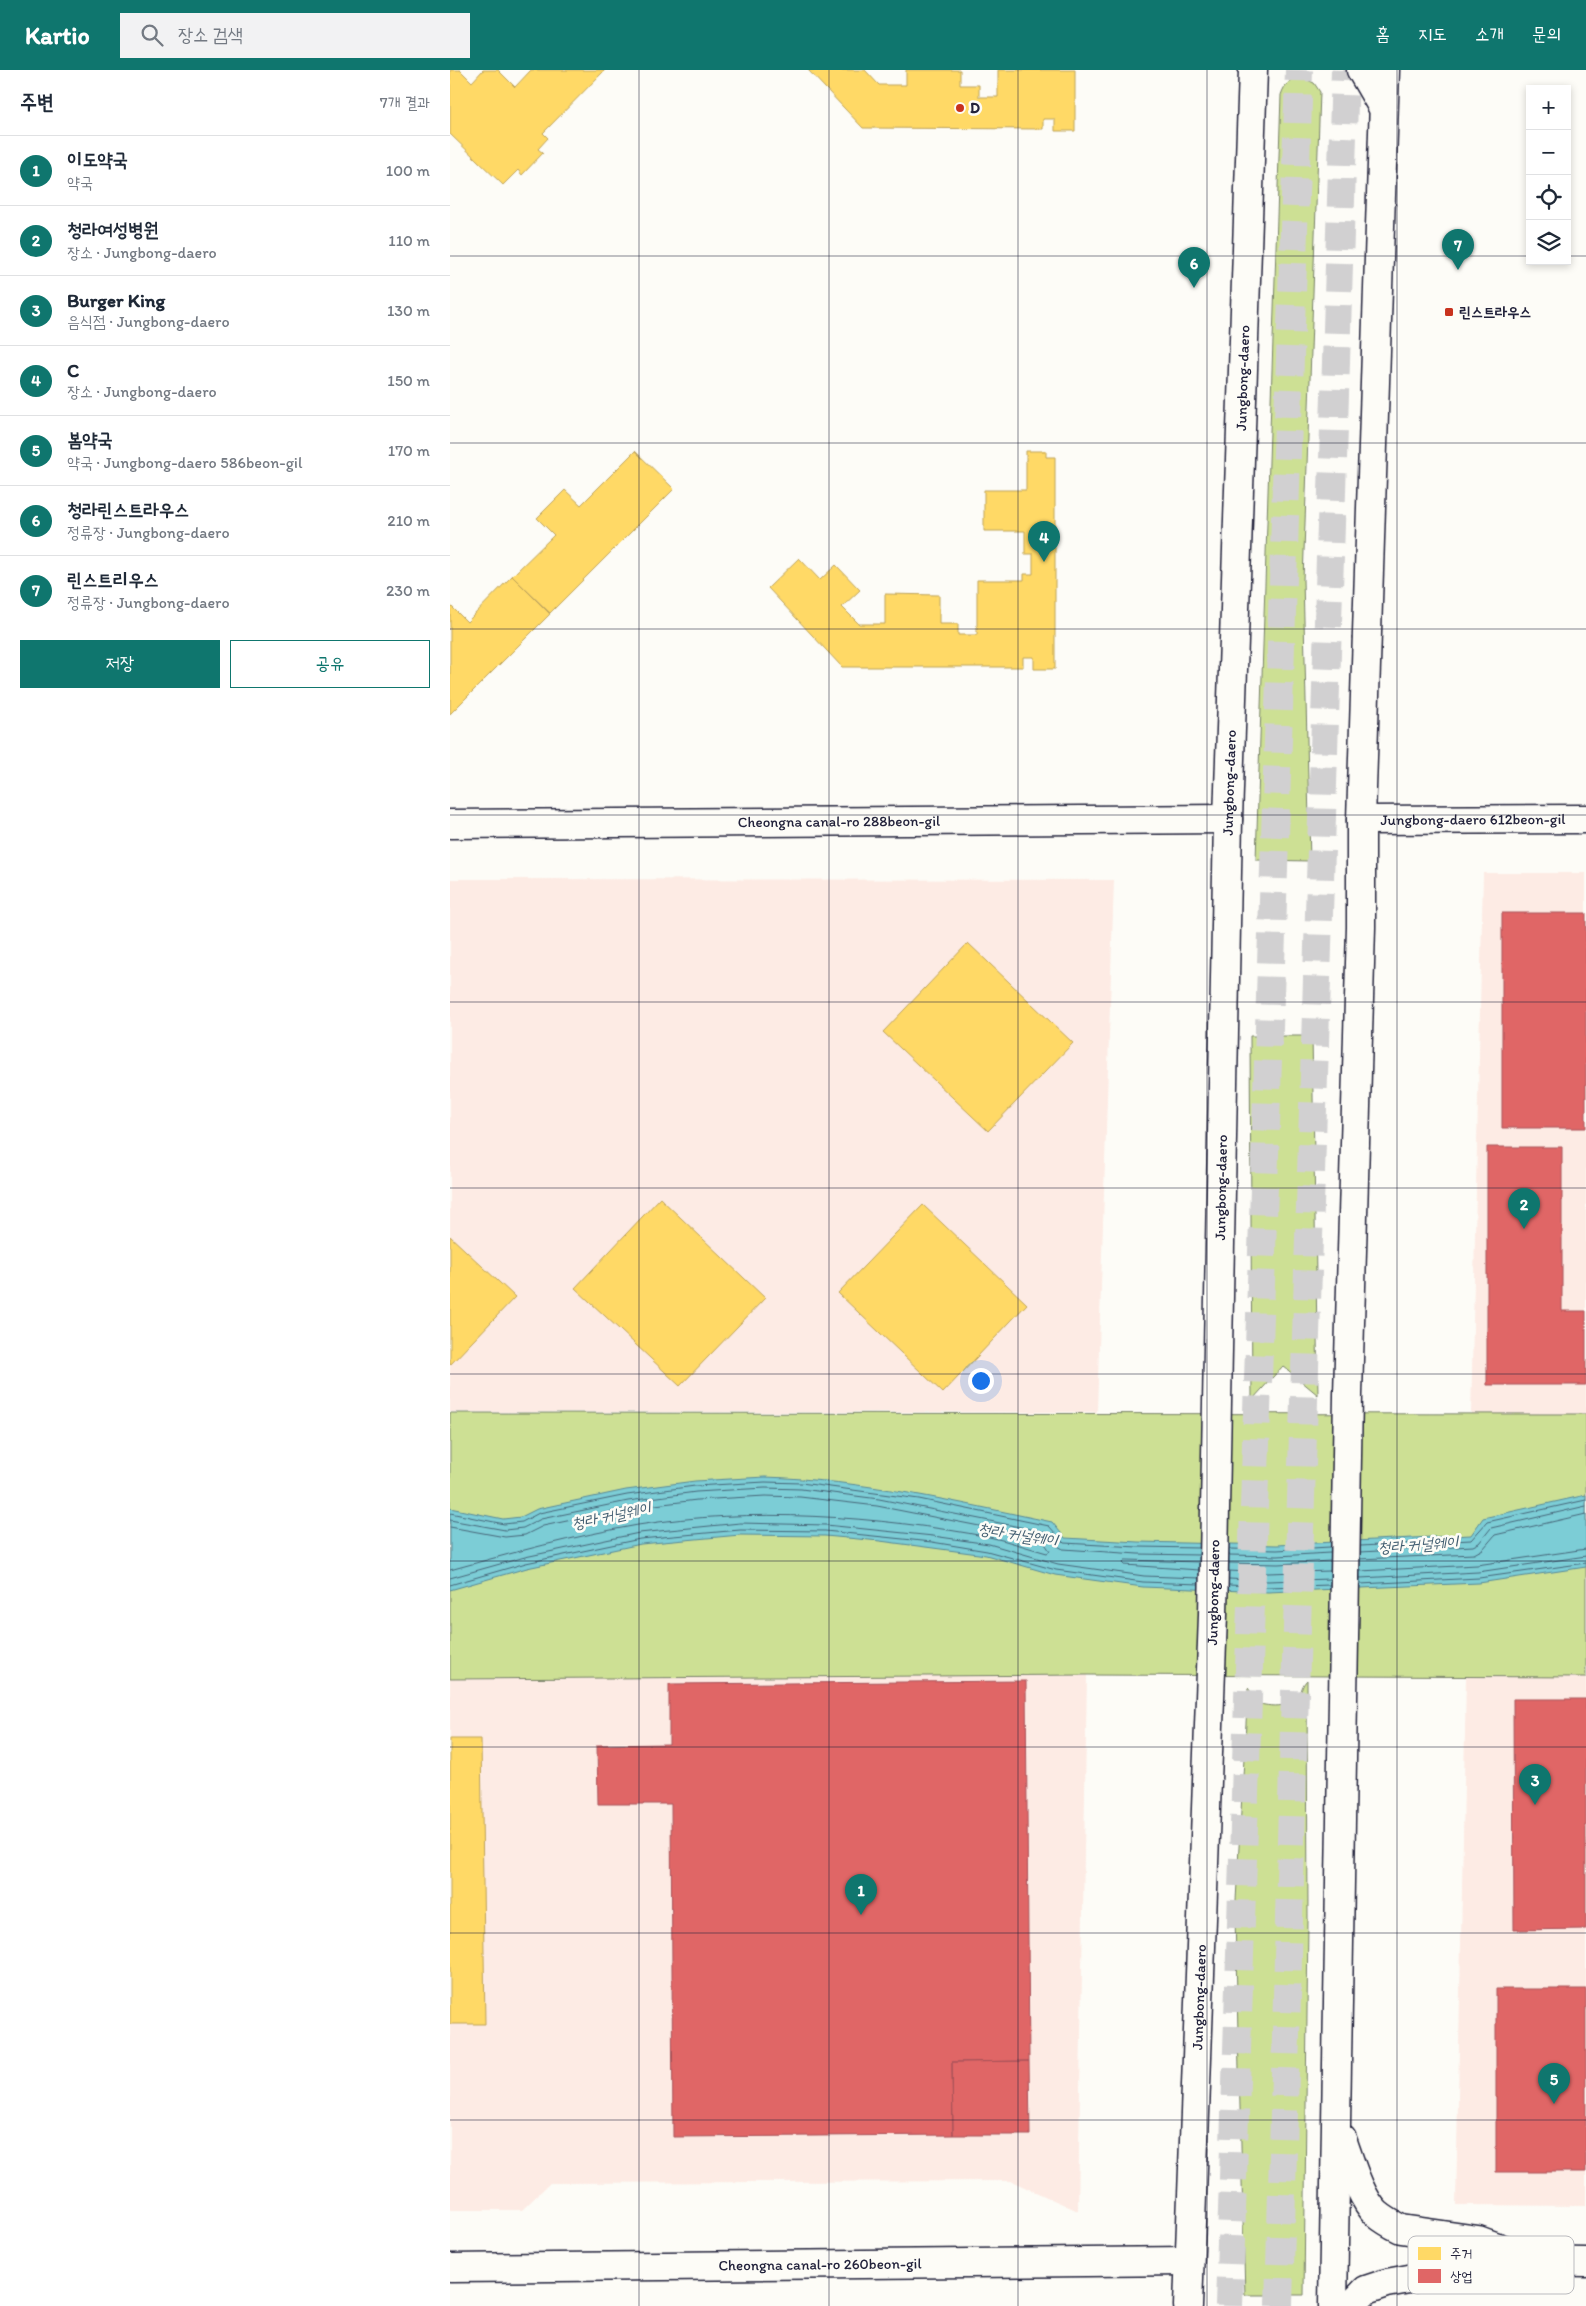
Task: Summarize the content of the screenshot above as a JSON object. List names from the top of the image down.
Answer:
{
  "streets": {
    "main road": [
      "Jungbong-daero",
      "Jungbong-daero 612beon-gil",
      "Cheongna canal-ro 288beon-gil",
      "Cheongna canal-ro 260beon-gil"
    ]
  },
  "crossings": [
    ["Jungbong-daero", "Cheongna canal-ro 288beon-gil"],
    ["Jungbong-daero", "Cheongna canal-ro 260beon-gil"]
  ],
  "water": ["청라 커널웨이"],
  "places": {
    "other": ["D"],
    "transit": ["린스트라우스"]
  },
  "legend": ["주거", "상업"],
  "page": {
    "header": "Kartio",
    "search": "장소 검색",
    "nav": [
      "홈",
      "지도",
      "소개",
      "문의"
    ],
    "heading": ["주변", "7개 결과"],
    "map_buttons": ["+", "−"],
    "list": [
      {
        "mark": "1",
        "name": "이도약국",
        "note": "약국",
        "value": "100 m"
      },
      {
        "mark": "2",
        "name": "청라여성병원",
        "note": "장소 · Jungbong-daero",
        "value": "110 m"
      },
      {
        "mark": "3",
        "name": "Burger King",
        "note": "음식점 · Jungbong-daero",
        "value": "130 m"
      },
      {
        "mark": "4",
        "name": "C",
        "note": "장소 · Jungbong-daero",
        "value": "150 m"
      },
      {
        "mark": "5",
        "name": "봄약국",
        "note": "약국 · Jungbong-daero 586beon-gil",
        "value": "170 m"
      },
      {
        "mark": "6",
        "name": "청라린스트라우스",
        "note": "정류장 · Jungbong-daero",
        "value": "210 m"
      },
      {
        "mark": "7",
        "name": "린스트리우스",
        "note": "정류장 · Jungbong-daero",
        "value": "230 m"
      }
    ],
    "pins": [
      "7",
      "6",
      "4",
      "2",
      "3",
      "1",
      "5"
    ],
    "buttons": ["저장", "공유"]
  }
}
